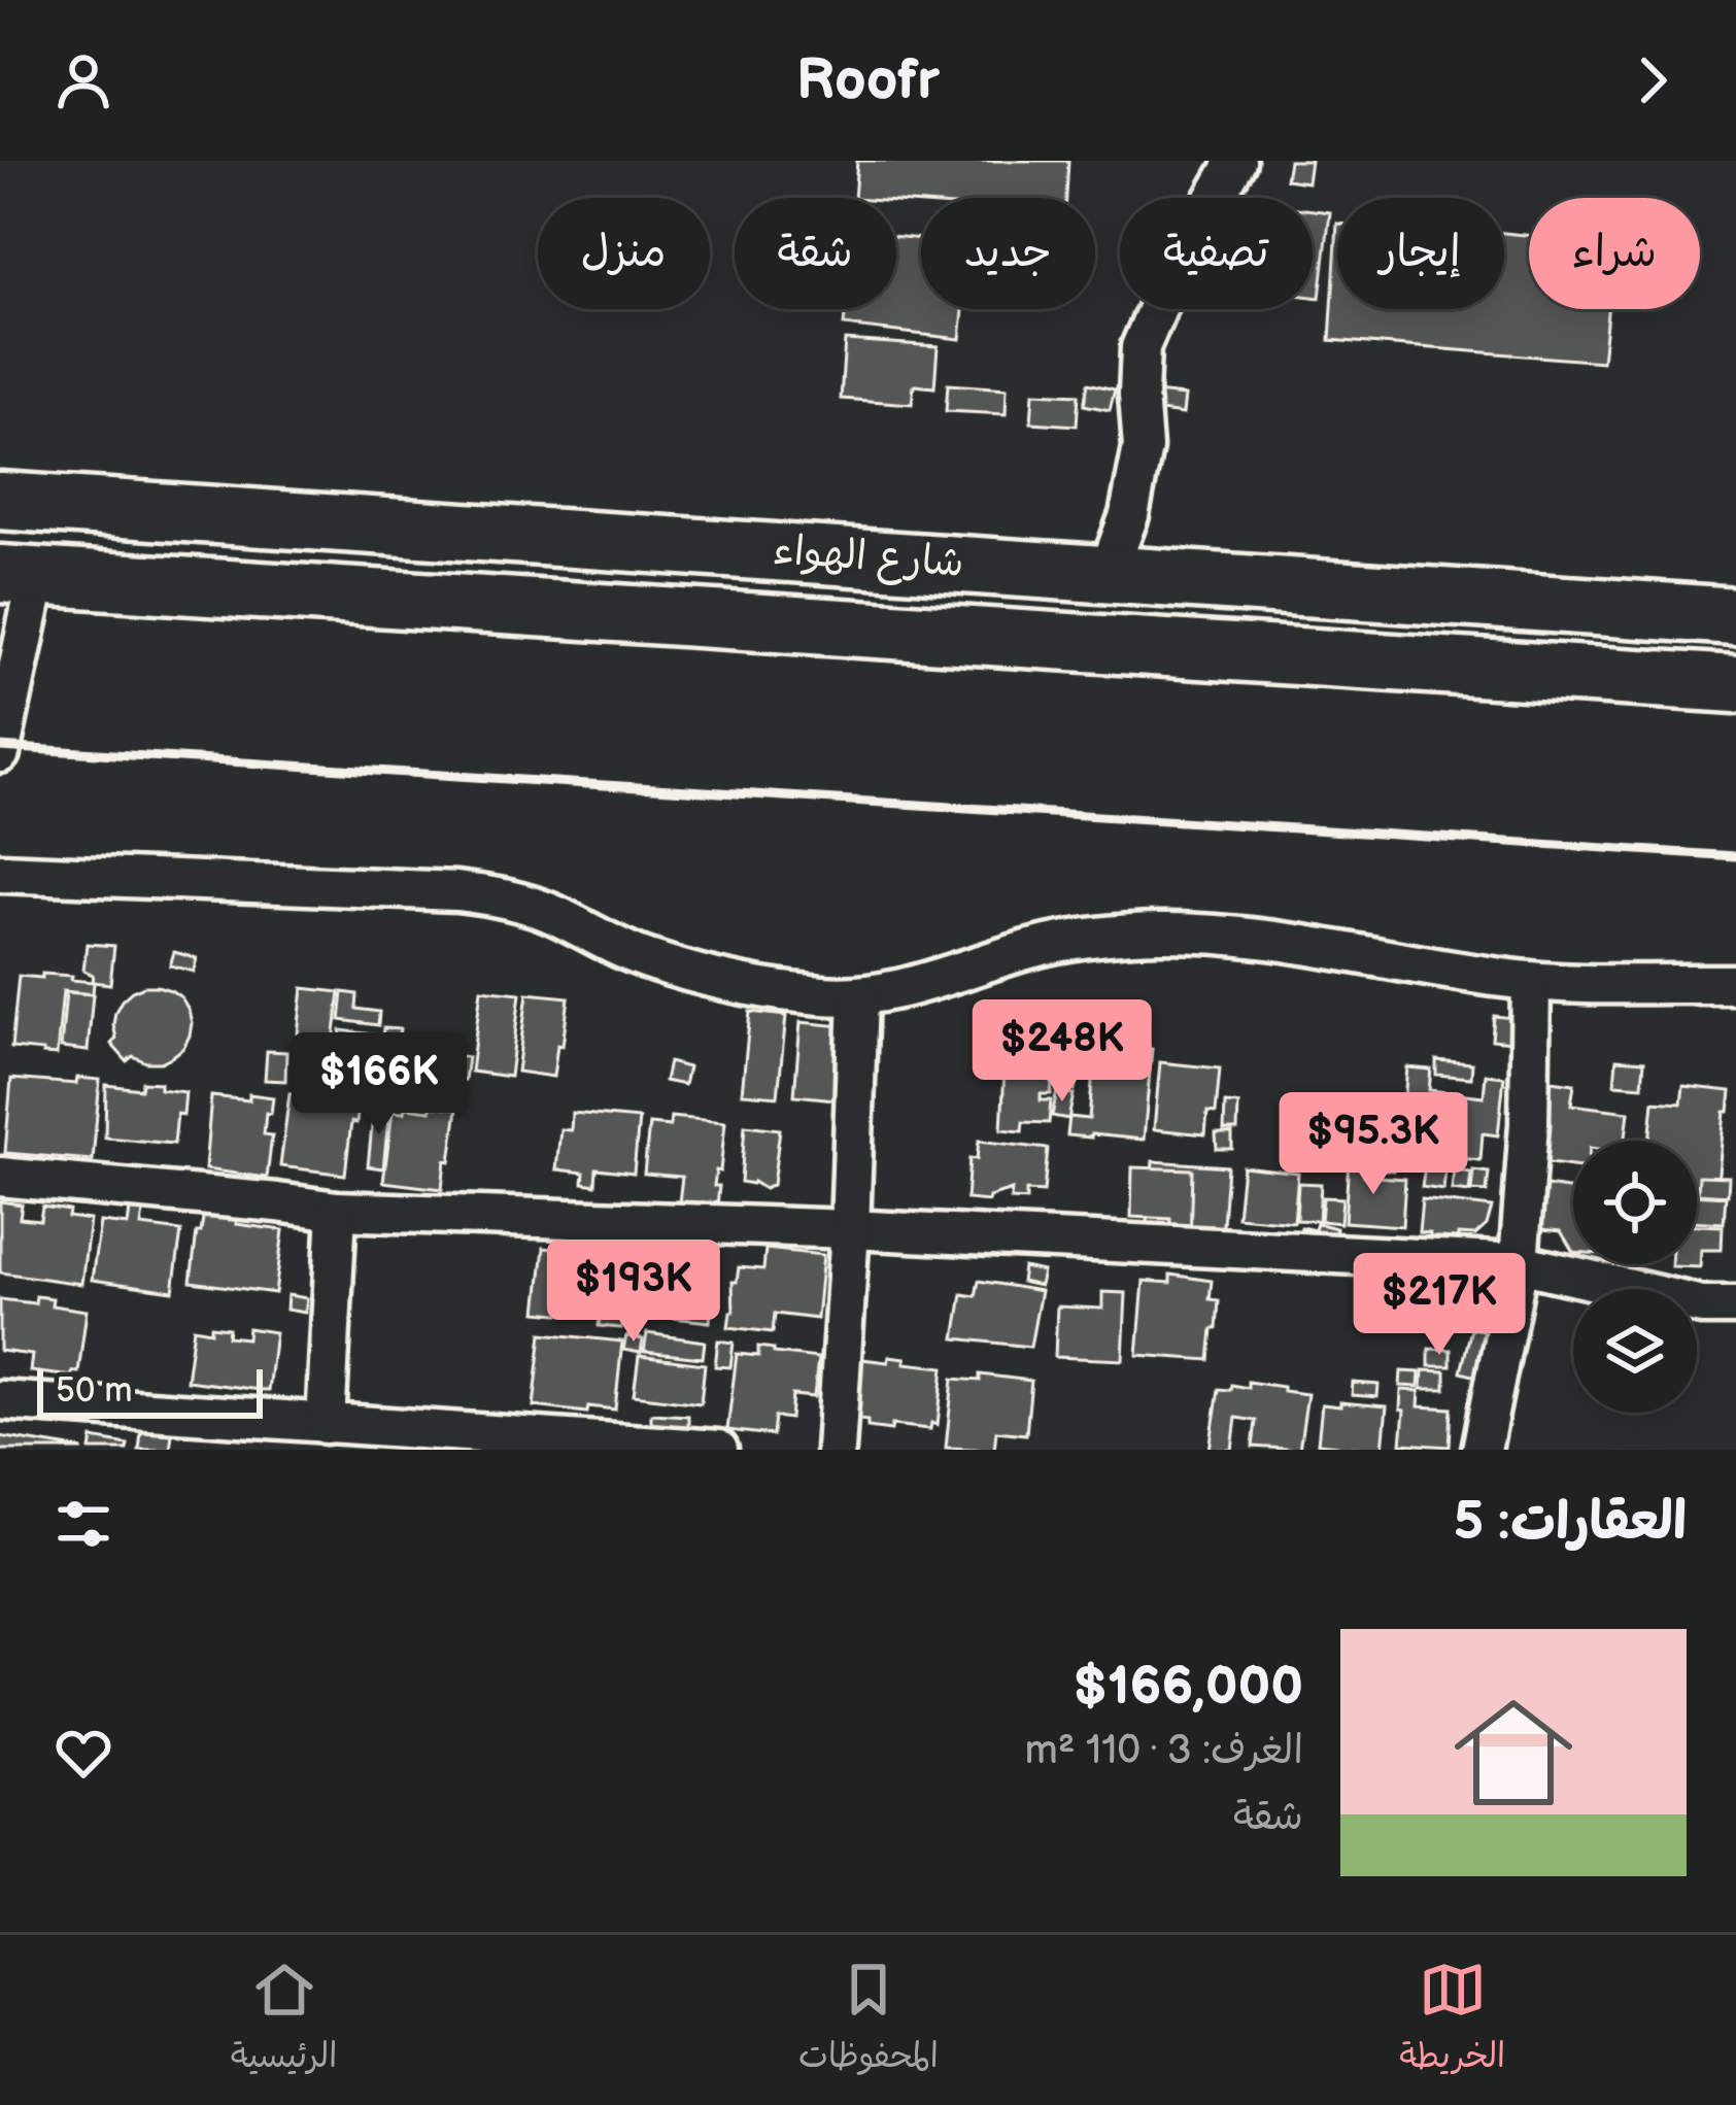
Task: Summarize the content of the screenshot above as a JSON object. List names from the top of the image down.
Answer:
{
  "streets": {
    "highway": ["شارع الهواء"]
  },
  "scale_bar": "50 m",
  "page": {
    "header": "Roofr",
    "chip": [
      "شراء",
      "إيجار",
      "تصفية",
      "جديد",
      "شقة",
      "منزل"
    ],
    "price": [
      "$248K",
      "$166K",
      "$95.3K",
      "$193K",
      "$217K"
    ],
    "scale": "50 m",
    "heading": "العقارات: 5",
    "list": [
      {
        "name": "$166,000",
        "note": "الغرف: 3 · 110 m² · شقة"
      }
    ],
    "tabs": ["الخريطة", "المحفوظات", "الرئيسية"]
  }
}
